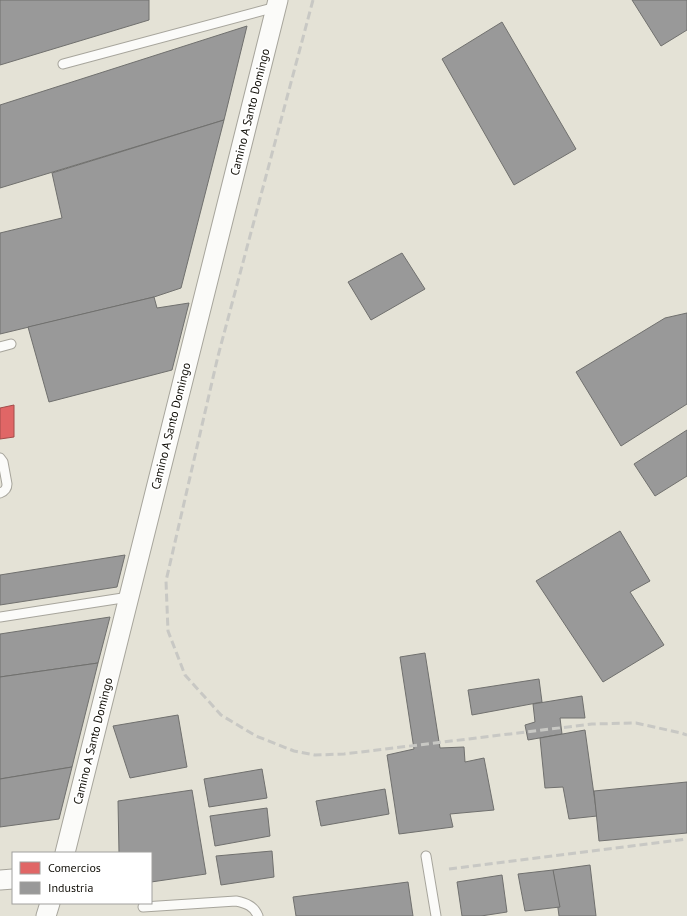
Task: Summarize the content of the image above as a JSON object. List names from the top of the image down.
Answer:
{
  "streets": {
    "street": ["Camino A Santo Domingo"]
  },
  "legend": ["Comercios", "Industria"]
}
